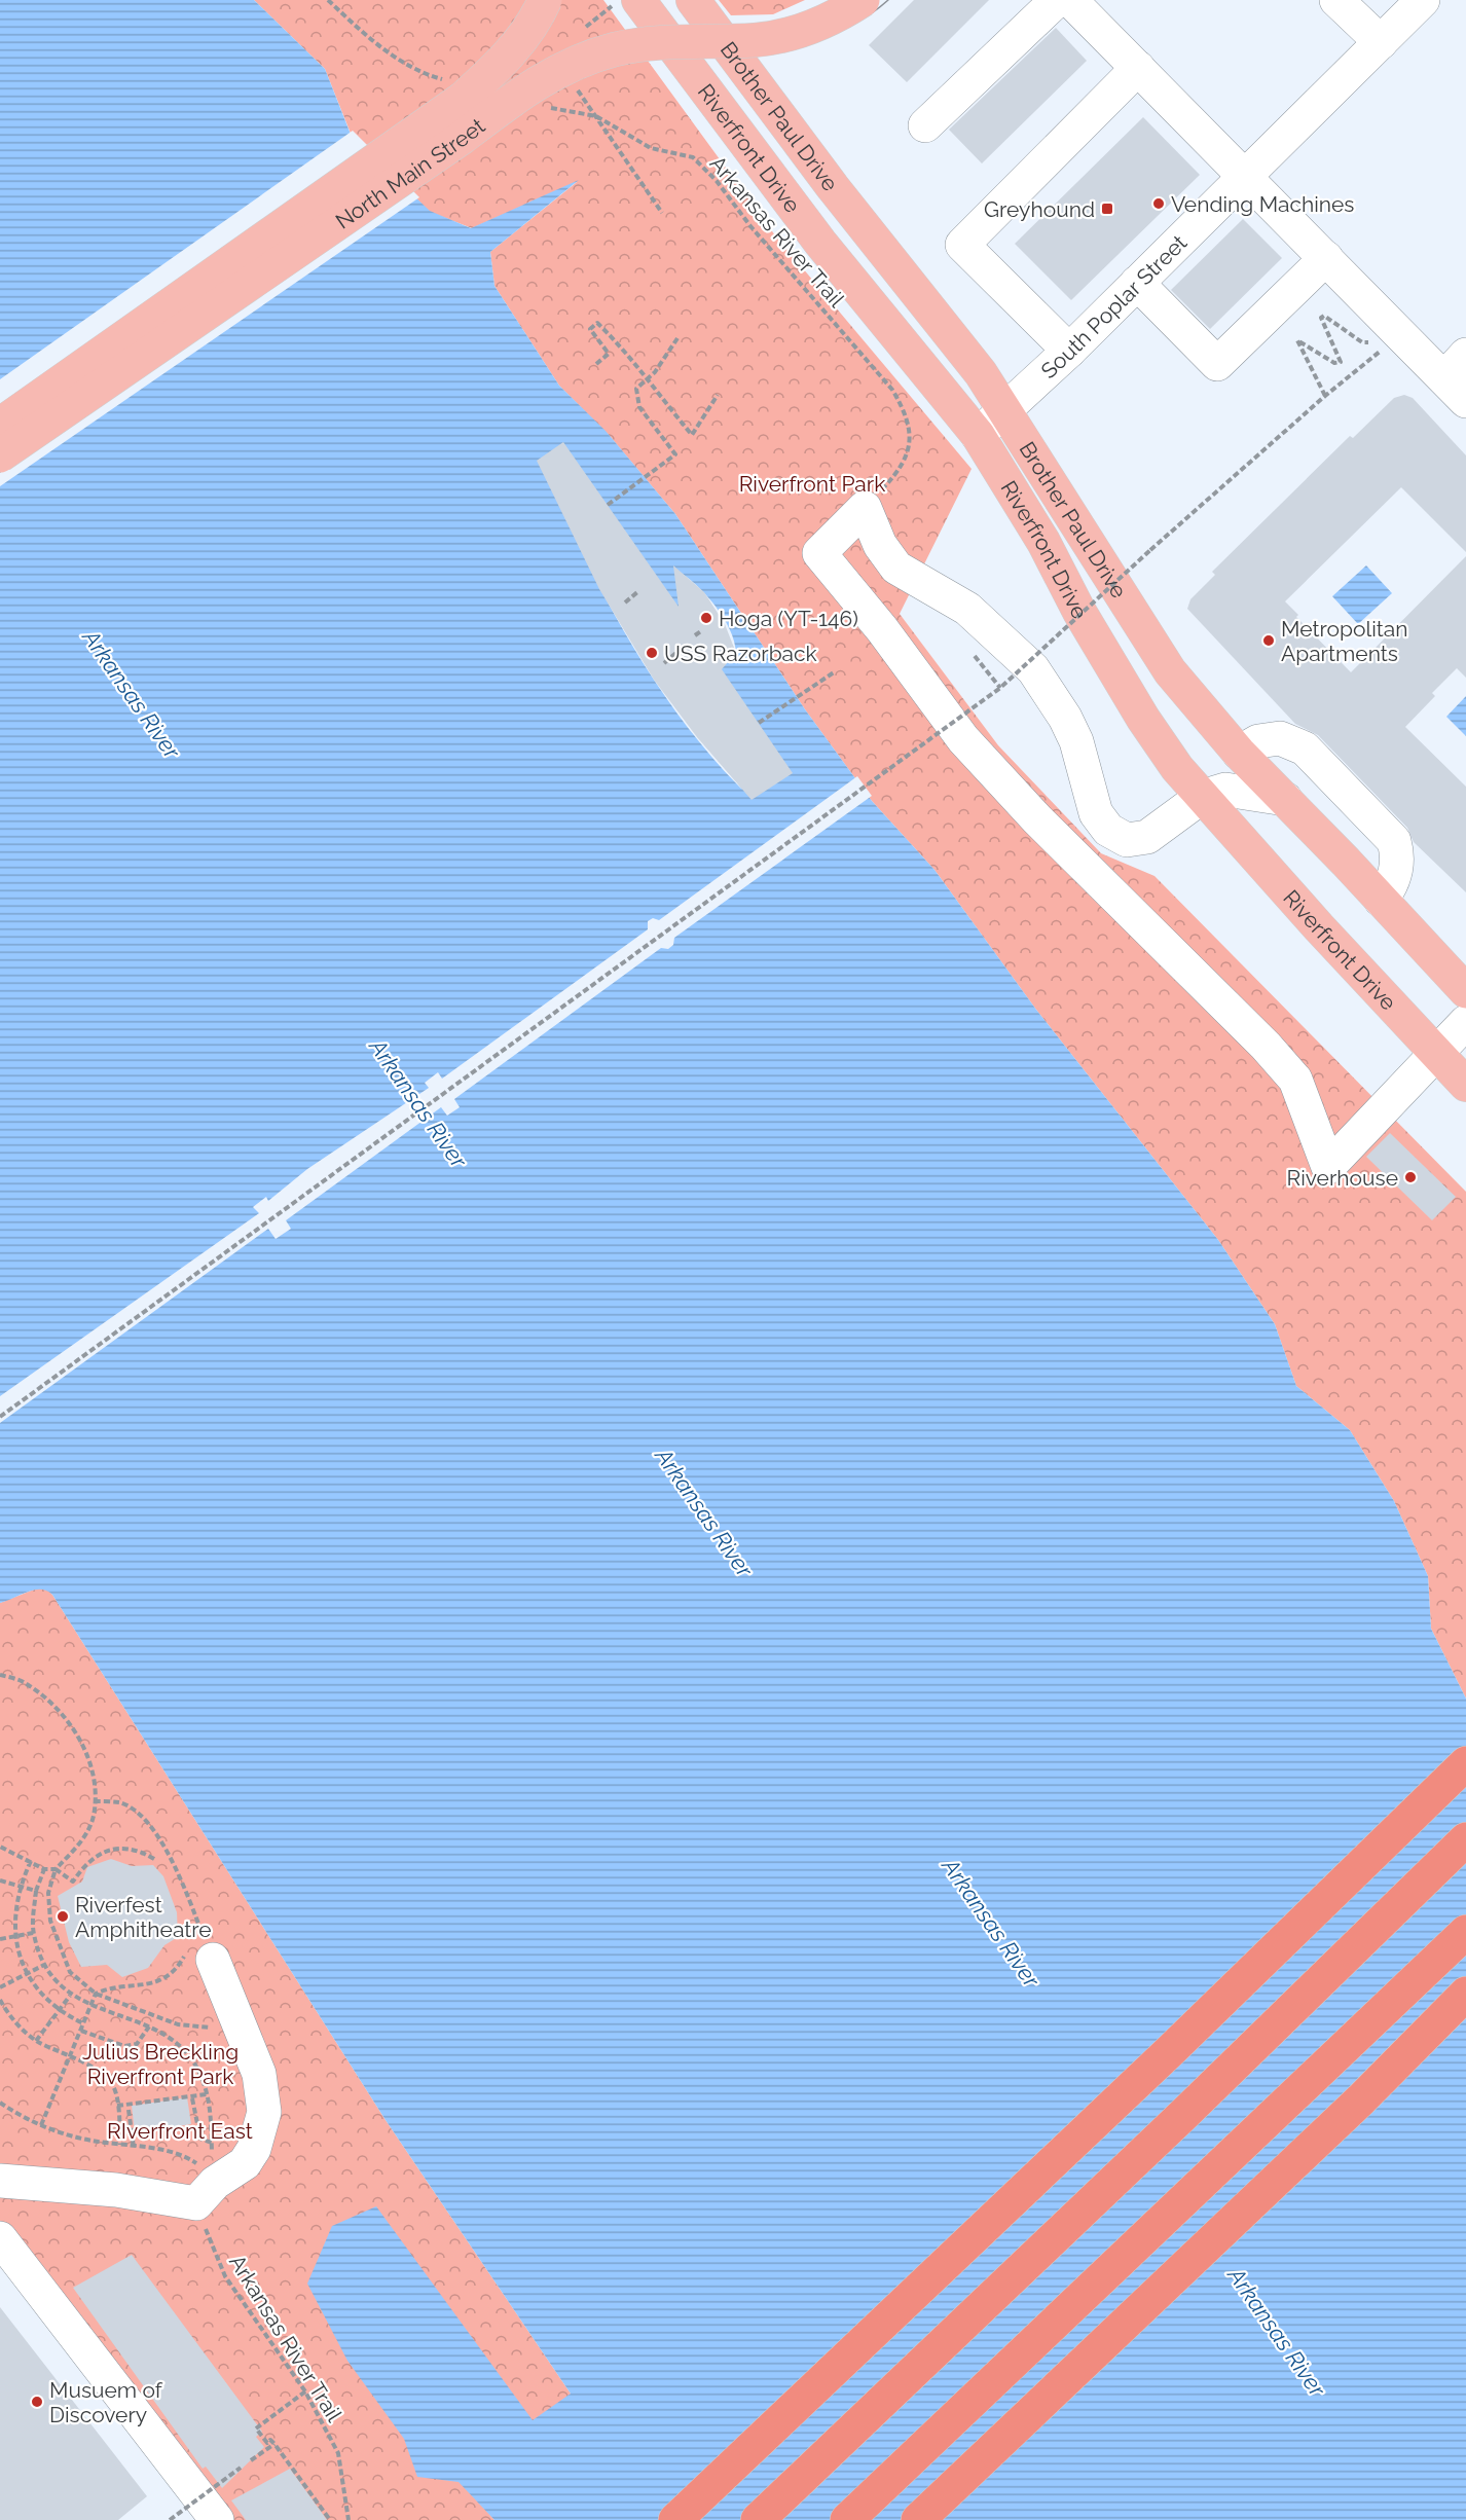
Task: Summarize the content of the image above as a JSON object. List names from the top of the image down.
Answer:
{
  "streets": {
    "main road": ["Brother Paul Drive", "Riverfront Drive", "North Main Street"],
    "street": ["South Poplar Street"],
    "path": ["Arkansas River Trail"]
  },
  "crossings": [
    ["Brother Paul Drive", "South Poplar Street"],
    ["Riverfront Drive", "South Poplar Street"]
  ],
  "water": ["Arkansas River"],
  "parks": ["Riverfront Park", "Julius Breckling Riverfront Park", "RIverfront East"],
  "places": {
    "other": [
      "Vending Machines",
      "Hoga (YT-146)",
      "Metropolitan Apartments",
      "USS Razorback",
      "Riverhouse",
      "Riverfest Amphitheatre",
      "Musuem of Discovery"
    ],
    "transit": ["Greyhound"]
  }
}
